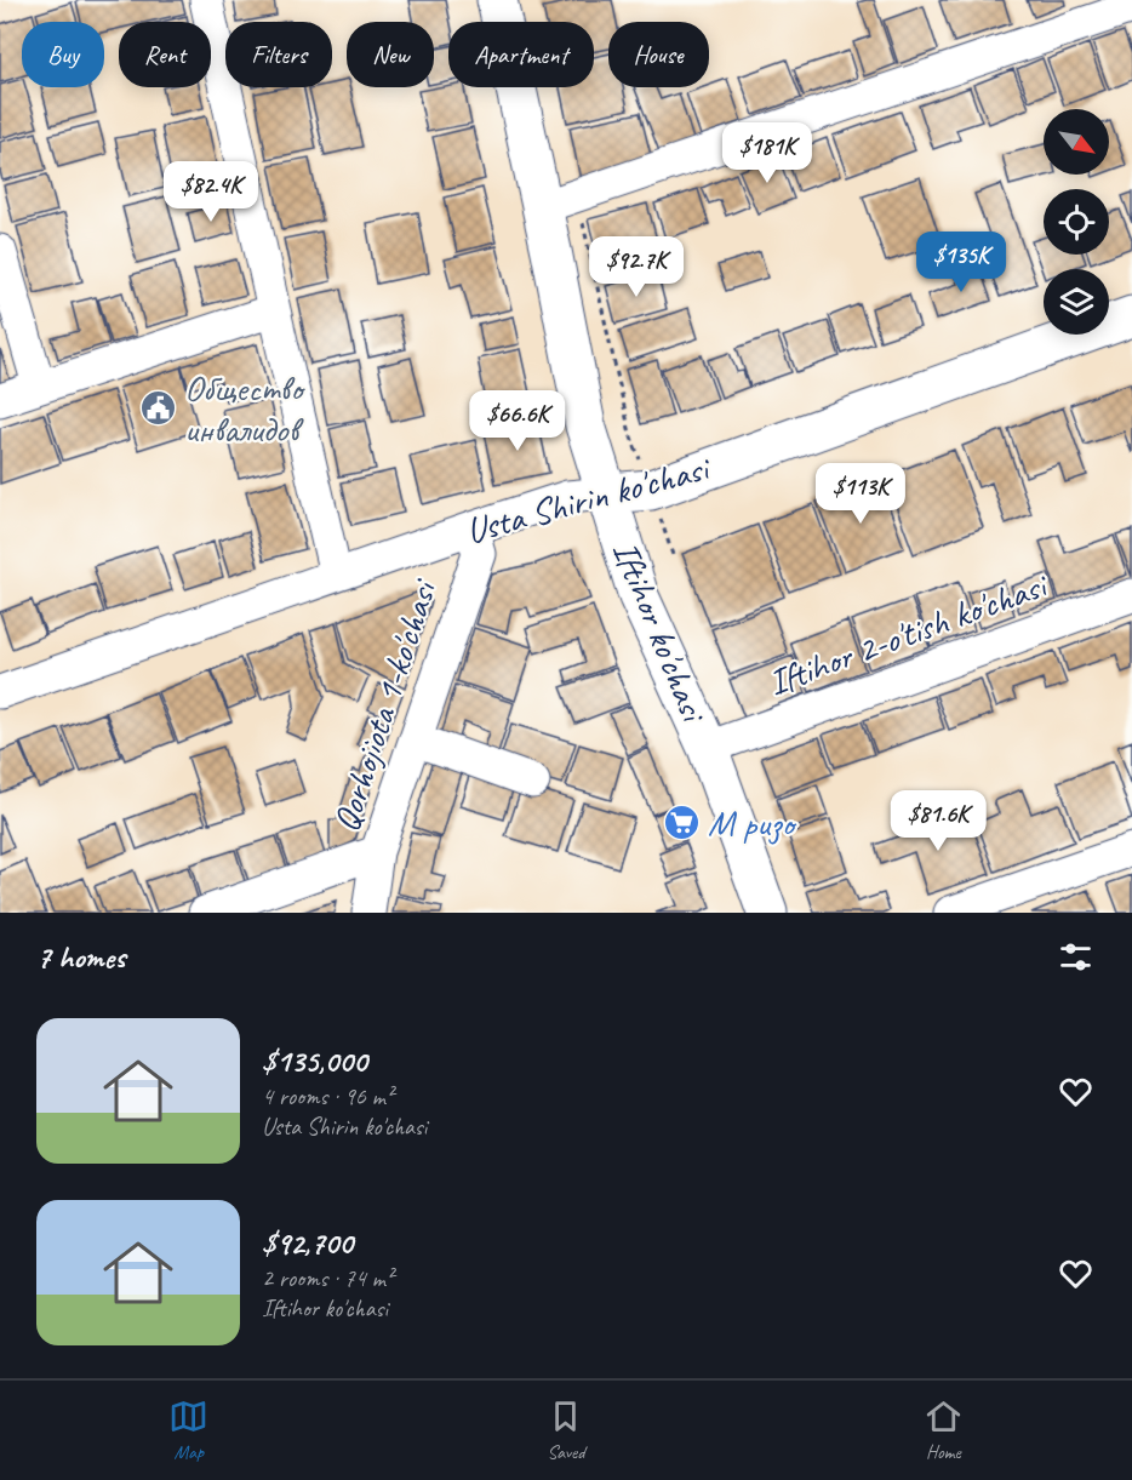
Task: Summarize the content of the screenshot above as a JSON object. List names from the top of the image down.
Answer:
{
  "streets": {
    "main road": ["Usta Shirin ko'chasi", "Iftihor ko'chasi"],
    "street": ["Iftihor 2-o'tish ko'chasi", "Qorhojiota 1-ko'chasi"]
  },
  "crossings": [
    ["Usta Shirin ko'chasi", "Iftihor ko'chasi"],
    ["Usta Shirin ko'chasi", "Qorhojiota 1-ko'chasi"],
    ["Iftihor ko'chasi", "Iftihor 2-o'tish ko'chasi"]
  ],
  "places": {
    "public building": ["Общество инвалидов"],
    "supermarket": ["М ризо"]
  },
  "north": "bottom right",
  "page": {
    "chip": [
      "Buy",
      "Rent",
      "Filters",
      "New",
      "Apartment",
      "House"
    ],
    "price": [
      "$181K",
      "$82.4K",
      "$135K",
      "$92.7K",
      "$66.6K",
      "$113K",
      "$81.6K"
    ],
    "heading": "7 homes",
    "list": [
      {
        "name": "$135,000",
        "note": "4 rooms · 96 m² · Usta Shirin ko'chasi"
      },
      {
        "name": "$92,700",
        "note": "2 rooms · 74 m² · Iftihor ko'chasi"
      }
    ],
    "tabs": ["Map", "Saved", "Home"]
  }
}
